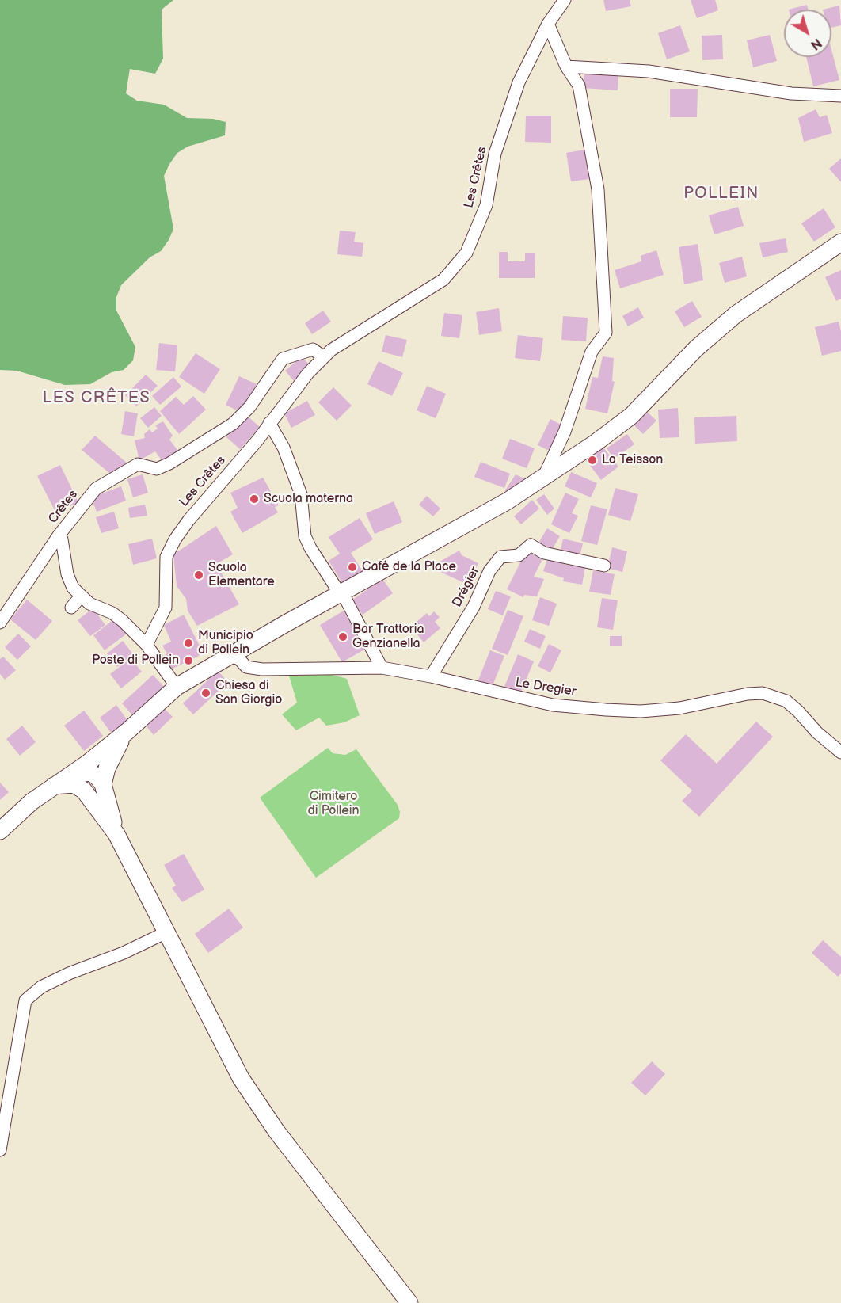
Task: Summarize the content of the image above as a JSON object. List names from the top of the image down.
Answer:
{
  "streets": {
    "street": [
      "Les Crêtes",
      "Crêtes",
      "Drégier",
      "Le Dregier"
    ]
  },
  "crossings": [
    ["Les Crêtes", "Crêtes"],
    ["Drégier", "Le Dregier"]
  ],
  "districts": ["POLLEIN", "LES CRÊTES"],
  "parks": ["Cimitero di Pollein"],
  "places": [
    "Lo Teisson",
    "Scuola materna",
    "Café de la Place",
    "Scuola Elementare",
    "Bar Trattoria Genzianella",
    "Municipio di Pollein",
    "Poste di Pollein",
    "Chiesa di San Giorgio"
  ],
  "north": "bottom right"
}
